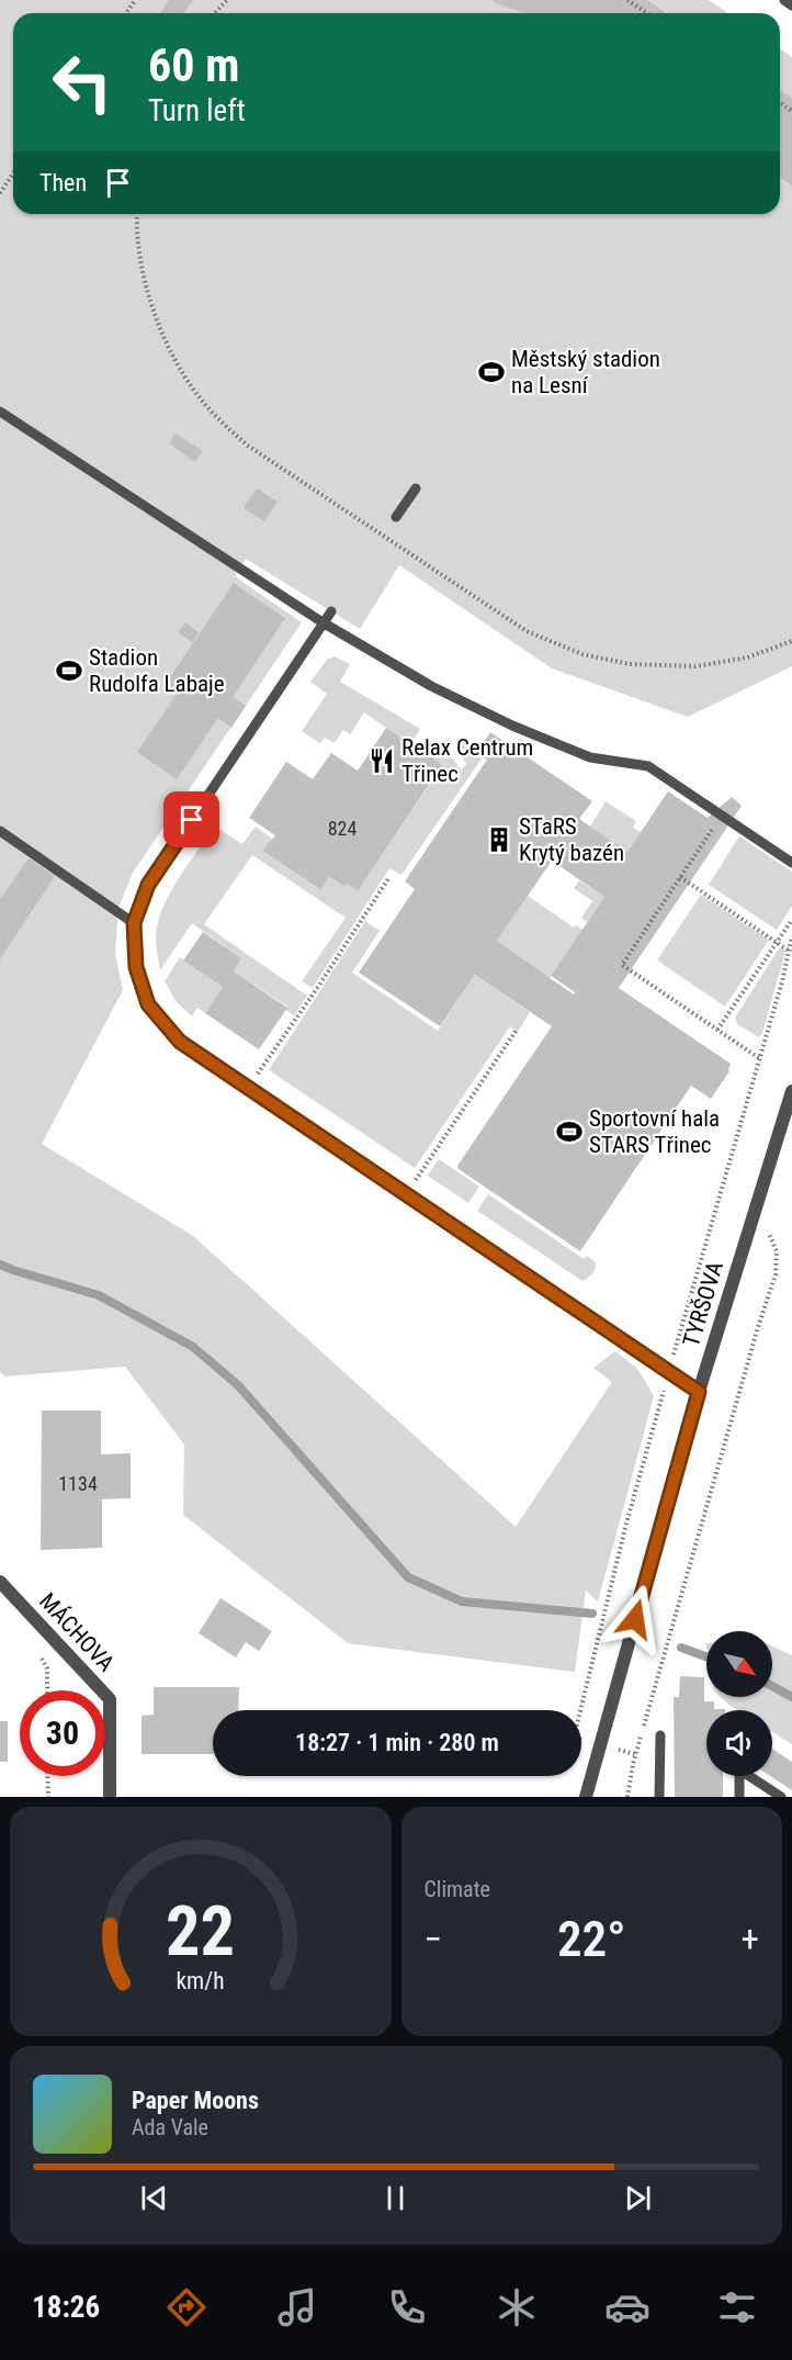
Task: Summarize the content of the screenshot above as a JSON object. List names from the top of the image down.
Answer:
{
  "streets": {
    "street": ["TYRŠOVA", "MÁCHOVA"]
  },
  "places": {
    "sports": ["Městský stadion na Lesní", "Stadion Rudolfa Labaje", "Sportovní hala STARS Třinec"],
    "restaurant": ["Relax Centrum Třinec"],
    "building": ["STaRS Krytý bazén"]
  },
  "house_numbers": ["824", "1134"],
  "north": "bottom right",
  "page": {
    "turn": ["60 m", "Turn left"],
    "then": "Then",
    "limit": "30",
    "trip": "18:27 · 1 min · 280 m",
    "tile": "Climate",
    "heat": ["−", "22°", "+"],
    "song": ["Paper Moons", "Ada Vale"],
    "tabs": "18:26",
    "gauge": ["22", "km/h"]
  }
}
